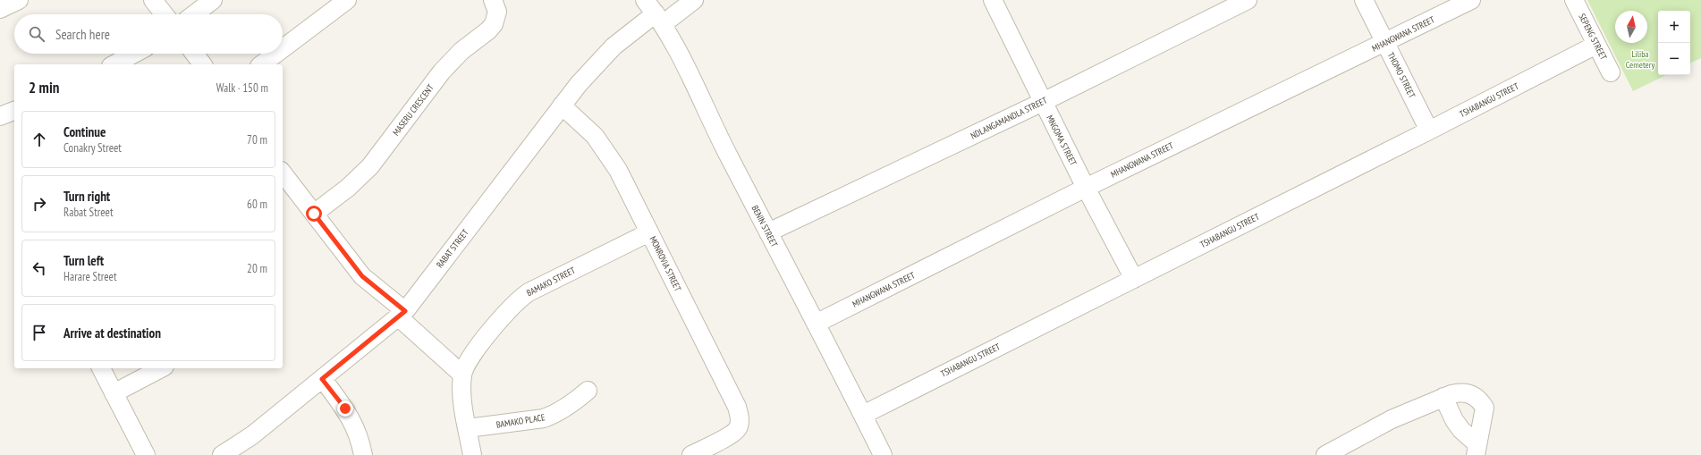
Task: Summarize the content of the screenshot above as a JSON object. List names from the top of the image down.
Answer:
{
  "streets": {
    "street": [
      "MHANGWANA STREET",
      "SEPENG STREET",
      "THOMO STREET",
      "TSHABANGU STREET",
      "MASERU CRESCENT",
      "NDLANGAMANDLA STREET",
      "MNGOMA STREET",
      "BENIN STREET",
      "RABAT STREET",
      "MONROVIA STREET",
      "BAMAKO STREET",
      "BAMAKO PLACE"
    ]
  },
  "crossings": [
    ["MHANGWANA STREET", "THOMO STREET"],
    ["MHANGWANA STREET", "MNGOMA STREET"],
    ["MHANGWANA STREET", "BENIN STREET"],
    ["SEPENG STREET", "TSHABANGU STREET"],
    ["THOMO STREET", "TSHABANGU STREET"],
    ["TSHABANGU STREET", "MNGOMA STREET"],
    ["TSHABANGU STREET", "BENIN STREET"],
    ["NDLANGAMANDLA STREET", "MNGOMA STREET"],
    ["NDLANGAMANDLA STREET", "BENIN STREET"],
    ["BENIN STREET", "RABAT STREET"],
    ["RABAT STREET", "MONROVIA STREET"],
    ["MONROVIA STREET", "BAMAKO STREET"],
    ["BAMAKO STREET", "BAMAKO PLACE"]
  ],
  "parks": ["Liliba Cemetery"],
  "north": "top",
  "page": {
    "map_buttons": ["+", "−"],
    "search": "Search here",
    "heading": ["2 min", "Walk · 150 m"],
    "list": [
      ["Continue", "Conakry Street", "70 m"],
      ["Turn right", "Rabat Street", "60 m"],
      ["Turn left", "Harare Street", "20 m"],
      "Arrive at destination"
    ]
  }
}
